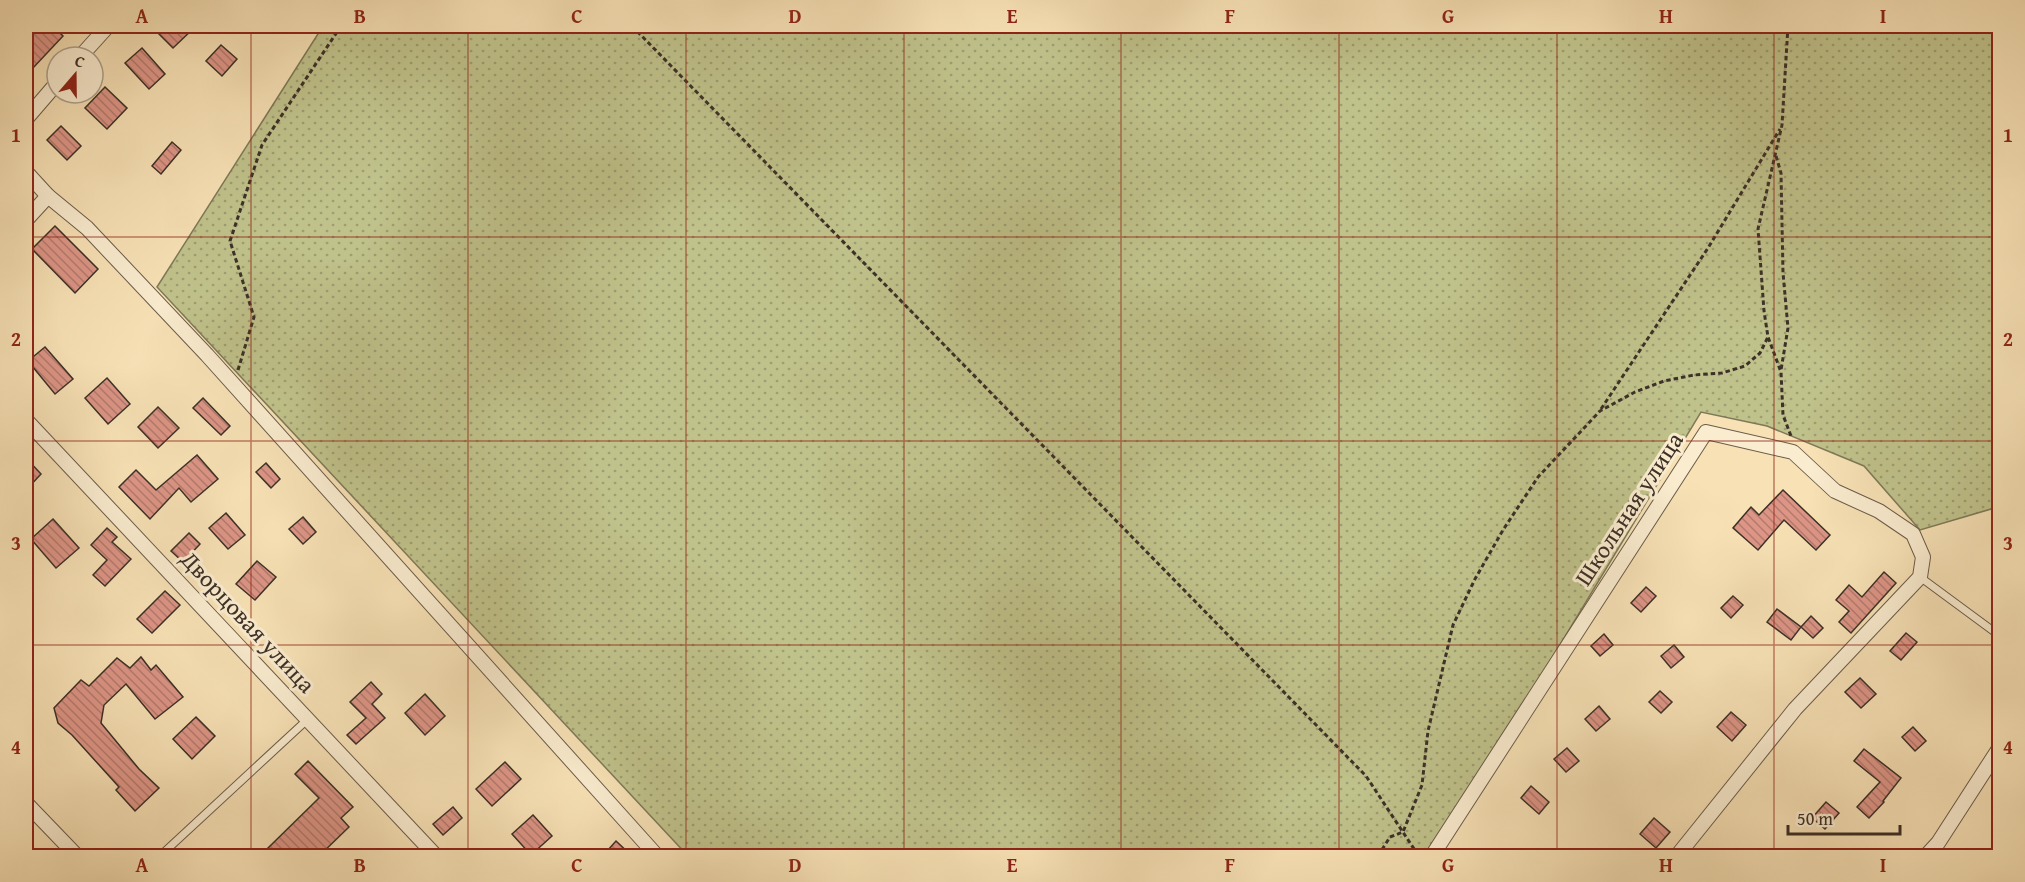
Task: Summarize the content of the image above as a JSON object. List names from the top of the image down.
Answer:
{
  "streets": {
    "street": ["Школьная улица", "Дворцовая улица"]
  },
  "scale_bar": "50 m",
  "north": "top",
  "grid": {
    "columns": [
      "A",
      "B",
      "C",
      "D",
      "E",
      "F",
      "G",
      "H",
      "I"
    ],
    "rows": [
      "1",
      "2",
      "3",
      "4"
    ]
  }
}
